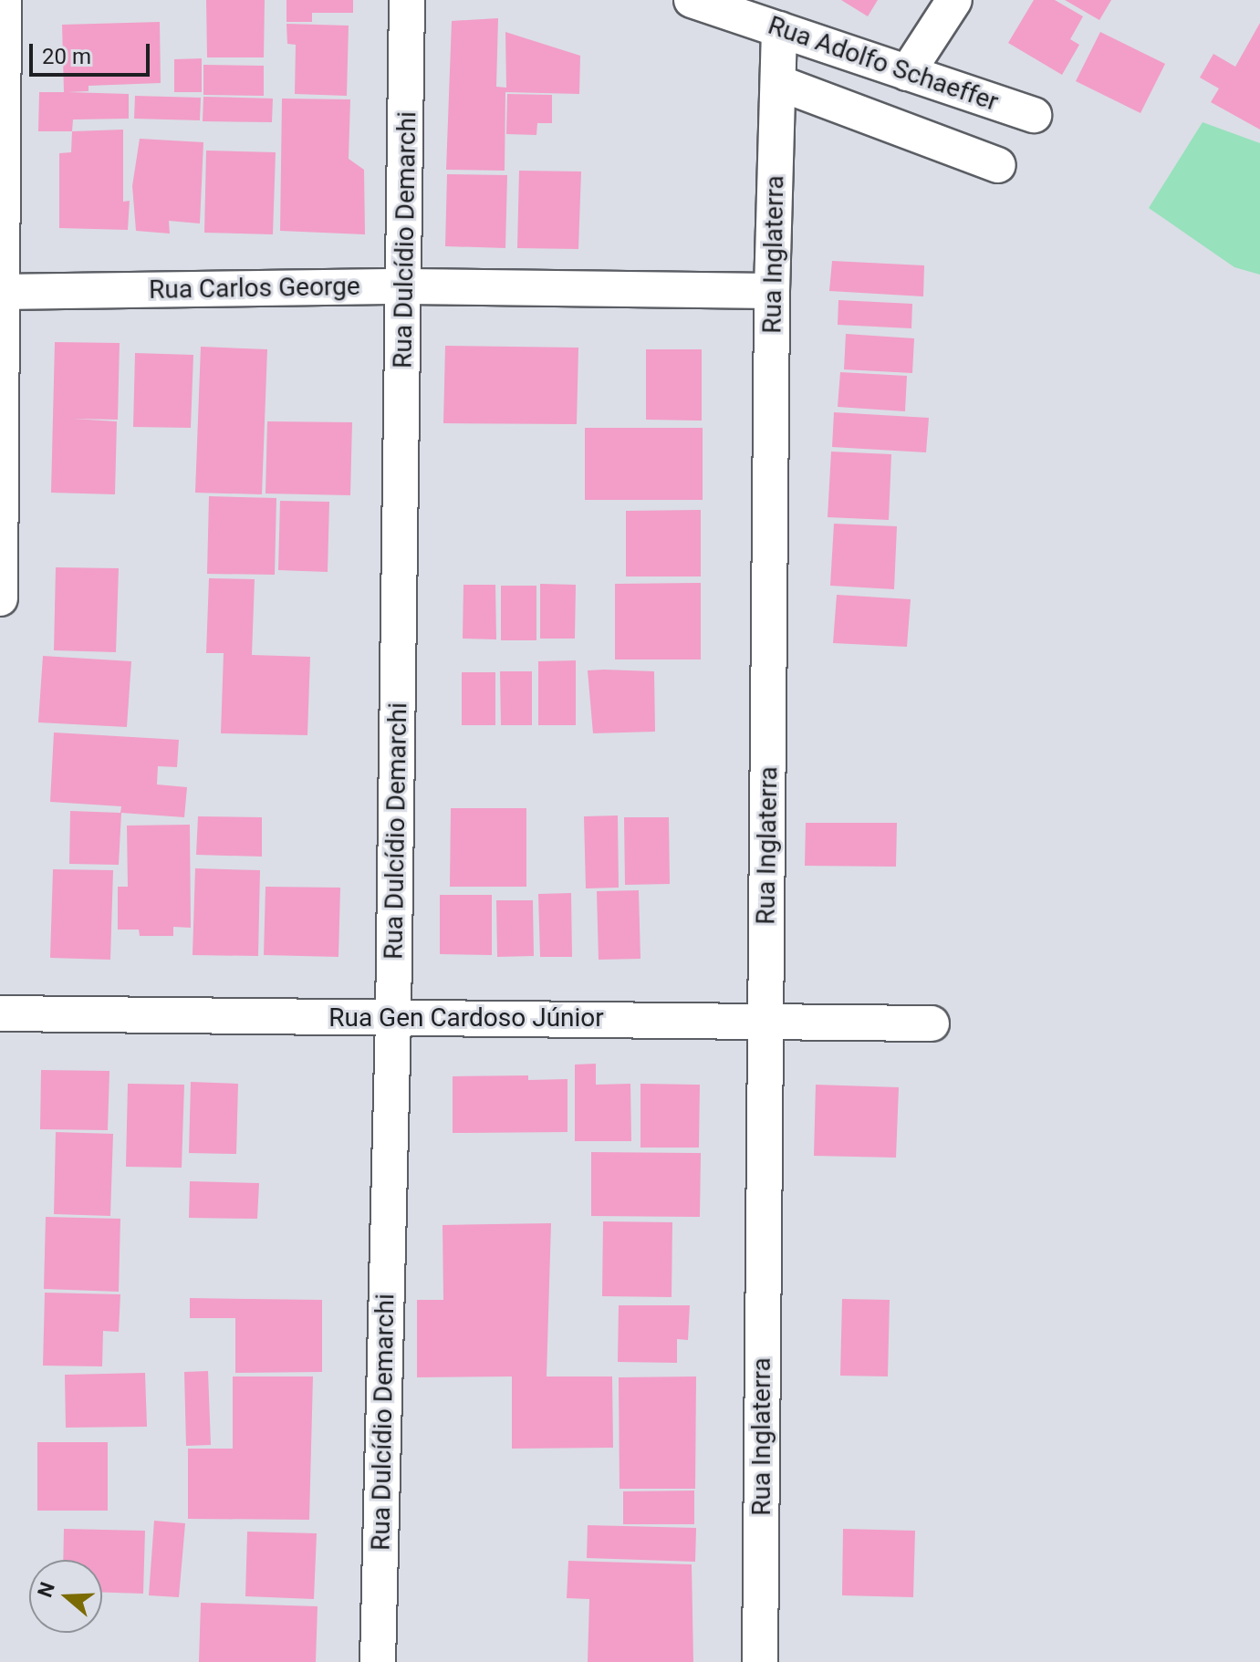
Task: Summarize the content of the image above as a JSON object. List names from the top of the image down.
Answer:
{
  "streets": {
    "street": [
      "Rua Adolfo Schaeffer",
      "Rua Dulcídio Demarchi",
      "Rua Inglaterra",
      "Rua Carlos George",
      "Rua Gen Cardoso Júnior"
    ]
  },
  "crossings": [
    ["Rua Adolfo Schaeffer", "Rua Inglaterra"],
    ["Rua Dulcídio Demarchi", "Rua Carlos George"],
    ["Rua Dulcídio Demarchi", "Rua Gen Cardoso Júnior"],
    ["Rua Inglaterra", "Rua Carlos George"],
    ["Rua Inglaterra", "Rua Gen Cardoso Júnior"]
  ],
  "scale_bar": "20 m",
  "north": "left"
}
